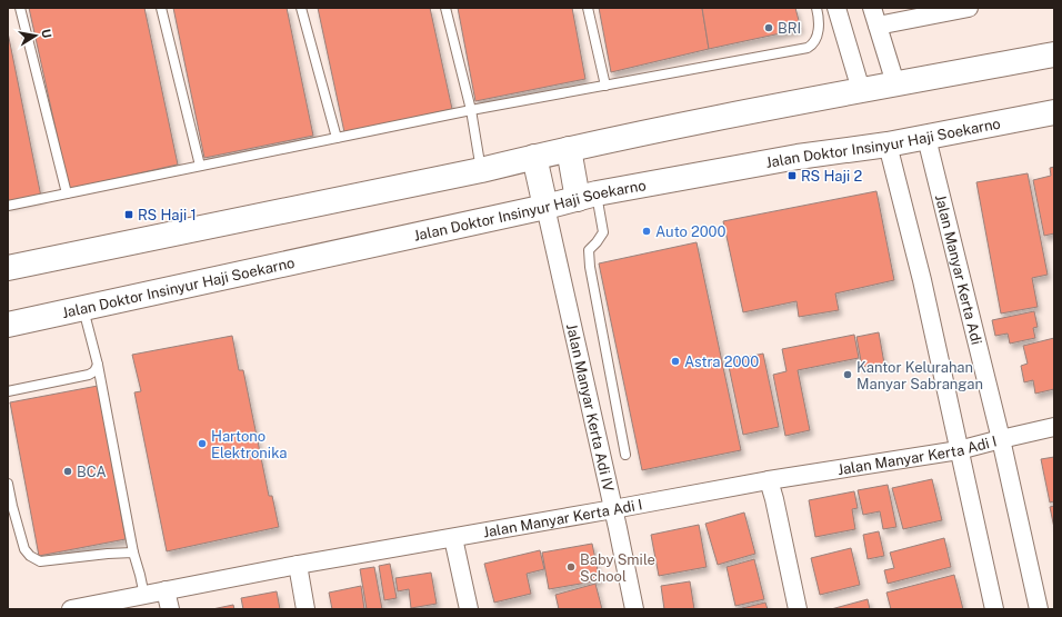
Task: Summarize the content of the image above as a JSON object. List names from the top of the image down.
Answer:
{
  "streets": {
    "main road": ["Jalan Doktor Insinyur Haji Soekarno"],
    "street": ["Jalan Manyar Kerta Adi", "Jalan Manyar Kerta Adi IV", "Jalan Manyar Kerta Adi I"]
  },
  "crossings": [
    ["Jalan Doktor Insinyur Haji Soekarno", "Jalan Manyar Kerta Adi"],
    ["Jalan Doktor Insinyur Haji Soekarno", "Jalan Manyar Kerta Adi IV"],
    ["Jalan Manyar Kerta Adi", "Jalan Manyar Kerta Adi I"],
    ["Jalan Manyar Kerta Adi IV", "Jalan Manyar Kerta Adi I"]
  ],
  "places": {
    "other": [
      "BRI",
      "Auto 2000",
      "Astra 2000",
      "Kantor Kelurahan Manyar Sabrangan",
      "Hartono Elektronika",
      "BCA",
      "Baby Smile School"
    ],
    "transit": ["RS Haji 2", "RS Haji 1"]
  },
  "north": "right"
}
